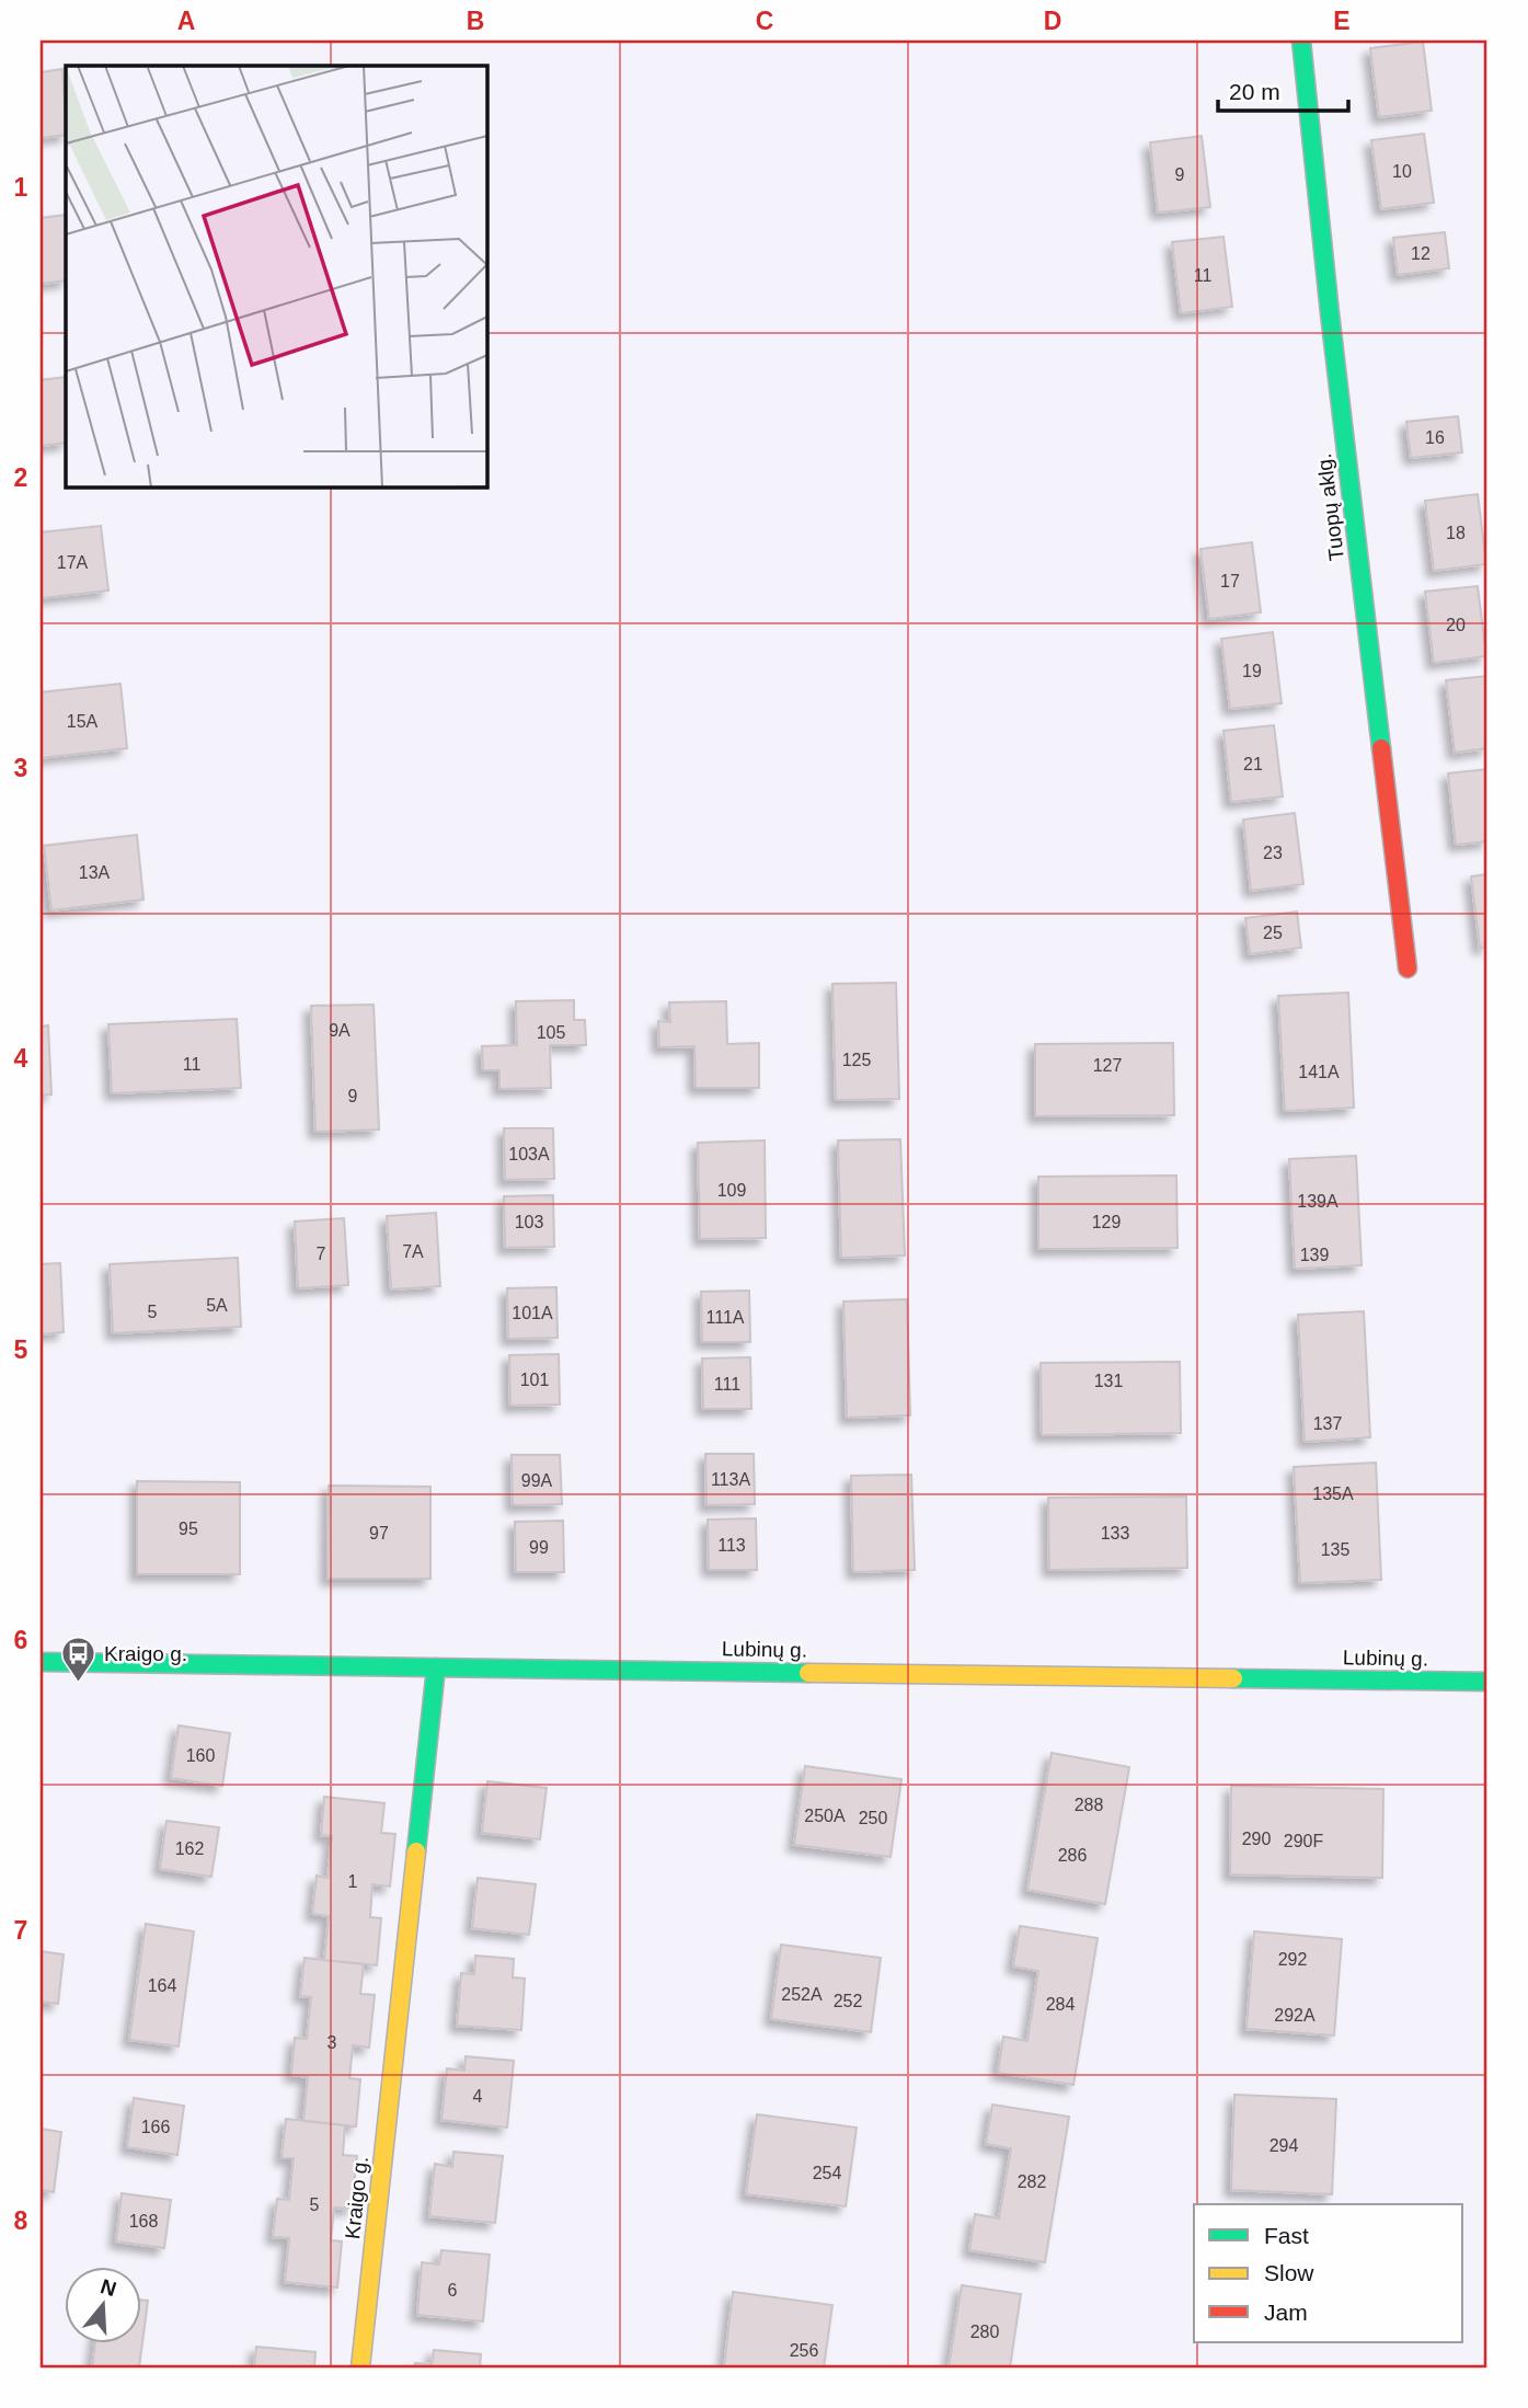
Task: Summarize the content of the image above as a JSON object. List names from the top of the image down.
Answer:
{
  "streets": {
    "street": ["Tuopų aklg.", "Lubinų g.", "Kraigo g."]
  },
  "crossings": [
    ["Lubinų g.", "Kraigo g."]
  ],
  "places": {
    "bus stop": ["Kraigo g."]
  },
  "house_numbers": [
    "10",
    "9",
    "12",
    "11",
    "16",
    "18",
    "17A",
    "17",
    "20",
    "19",
    "15A",
    "21",
    "23",
    "13A",
    "25",
    "9A",
    "105",
    "125",
    "11",
    "127",
    "141A",
    "9",
    "103A",
    "109",
    "139A",
    "103",
    "129",
    "7A",
    "7",
    "139",
    "5A",
    "5",
    "101A",
    "111A",
    "101",
    "131",
    "111",
    "137",
    "113A",
    "99A",
    "135A",
    "95",
    "97",
    "133",
    "113",
    "99",
    "135",
    "160",
    "288",
    "250A",
    "250",
    "290",
    "290F",
    "162",
    "286",
    "1",
    "292",
    "164",
    "252A",
    "252",
    "284",
    "292A",
    "3",
    "4",
    "166",
    "294",
    "254",
    "282",
    "5",
    "168",
    "6",
    "280",
    "256"
  ],
  "legend": ["Fast", "Slow", "Jam"],
  "scale_bar": "20 m",
  "north": "top",
  "grid": {
    "columns": [
      "A",
      "B",
      "C",
      "D",
      "E"
    ],
    "rows": [
      "1",
      "2",
      "3",
      "4",
      "5",
      "6",
      "7",
      "8"
    ]
  }
}
